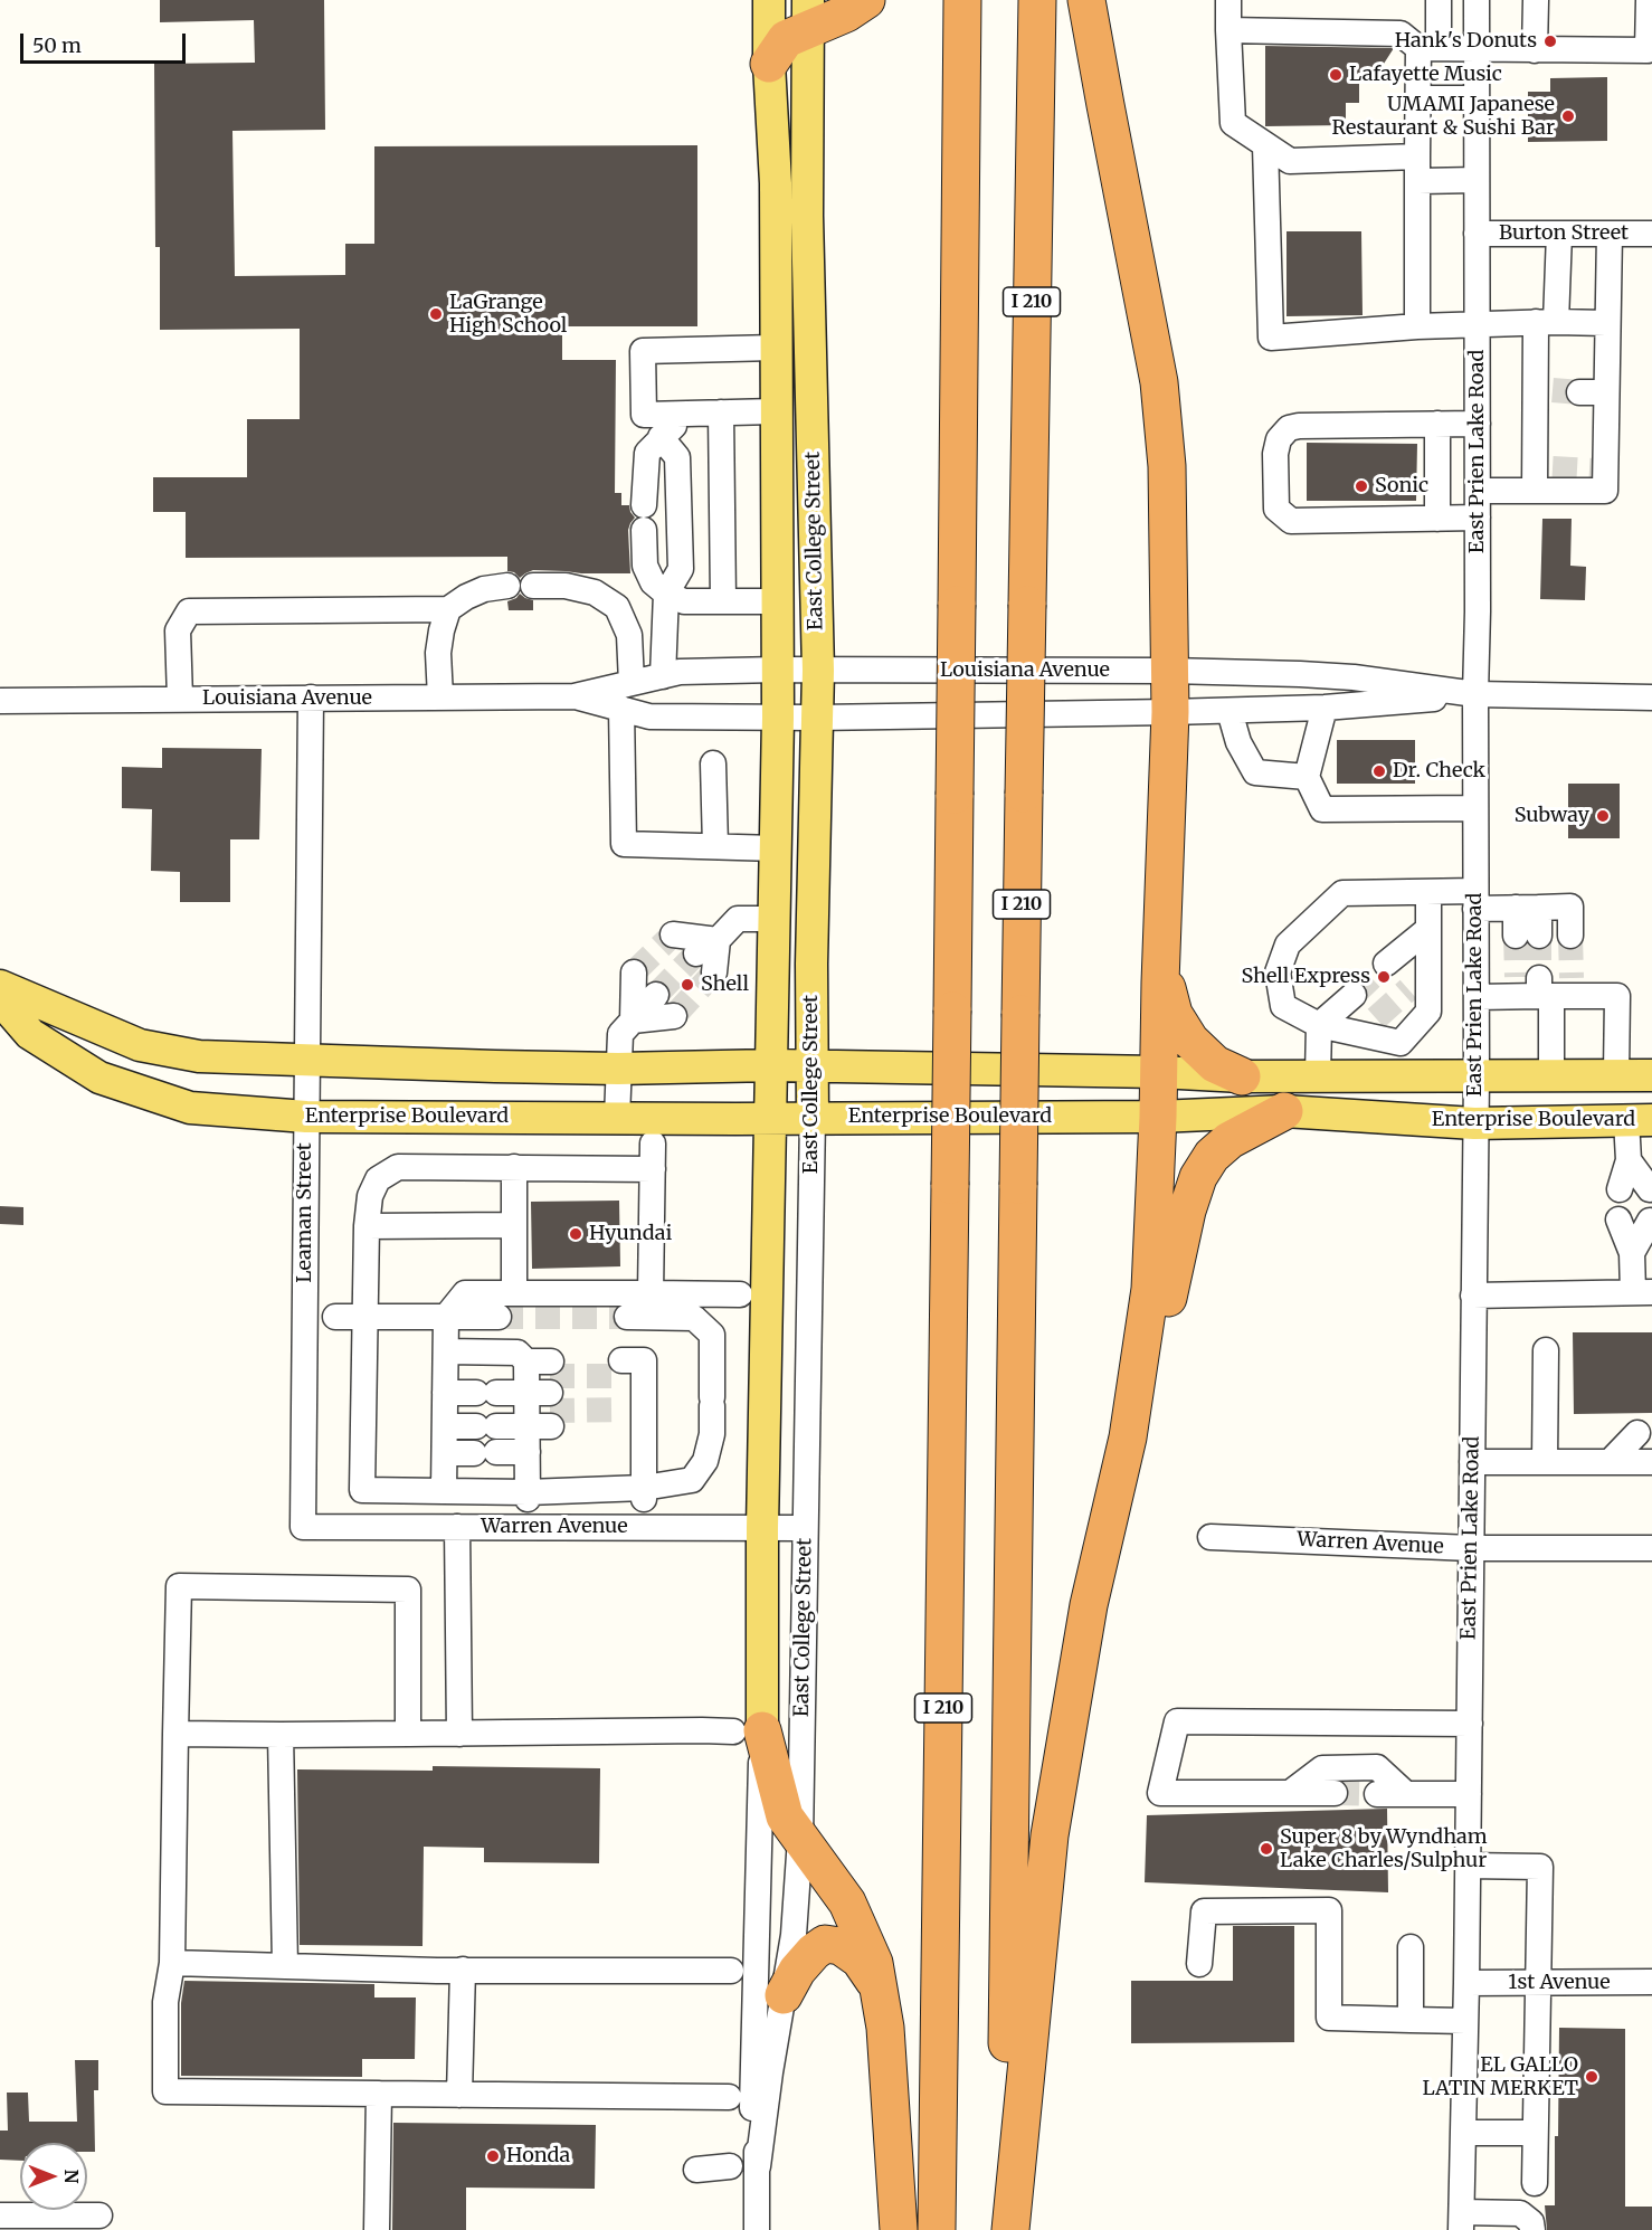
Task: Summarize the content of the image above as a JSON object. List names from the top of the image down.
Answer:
{
  "streets": {
    "highway": ["I 210"],
    "main road": ["East College Street", "Enterprise Boulevard"],
    "street": [
      "Burton Street",
      "East Prien Lake Road",
      "Louisiana Avenue",
      "Leaman Street",
      "Warren Avenue",
      "1st Avenue"
    ]
  },
  "crossings": [
    ["Burton Street", "East Prien Lake Road"],
    ["East Prien Lake Road", "Louisiana Avenue"],
    ["East Prien Lake Road", "Enterprise Boulevard"],
    ["East Prien Lake Road", "Warren Avenue"],
    ["East Prien Lake Road", "1st Avenue"],
    ["East College Street", "Louisiana Avenue"],
    ["East College Street", "Enterprise Boulevard"],
    ["East College Street", "Warren Avenue"],
    ["Louisiana Avenue", "Leaman Street"],
    ["Enterprise Boulevard", "Leaman Street"],
    ["Leaman Street", "Warren Avenue"]
  ],
  "places": [
    "Hank's Donuts",
    "Lafayette Music",
    "UMAMI Japanese Restaurant & Sushi Bar",
    "LaGrange High School",
    "Sonic",
    "Dr. Check",
    "Subway",
    "Shell Express",
    "Shell",
    "Hyundai",
    "Super 8 by Wyndham Lake Charles/Sulphur",
    "EL GALLO LATIN MERKET",
    "Honda"
  ],
  "scale_bar": "50 m",
  "north": "right"
}
